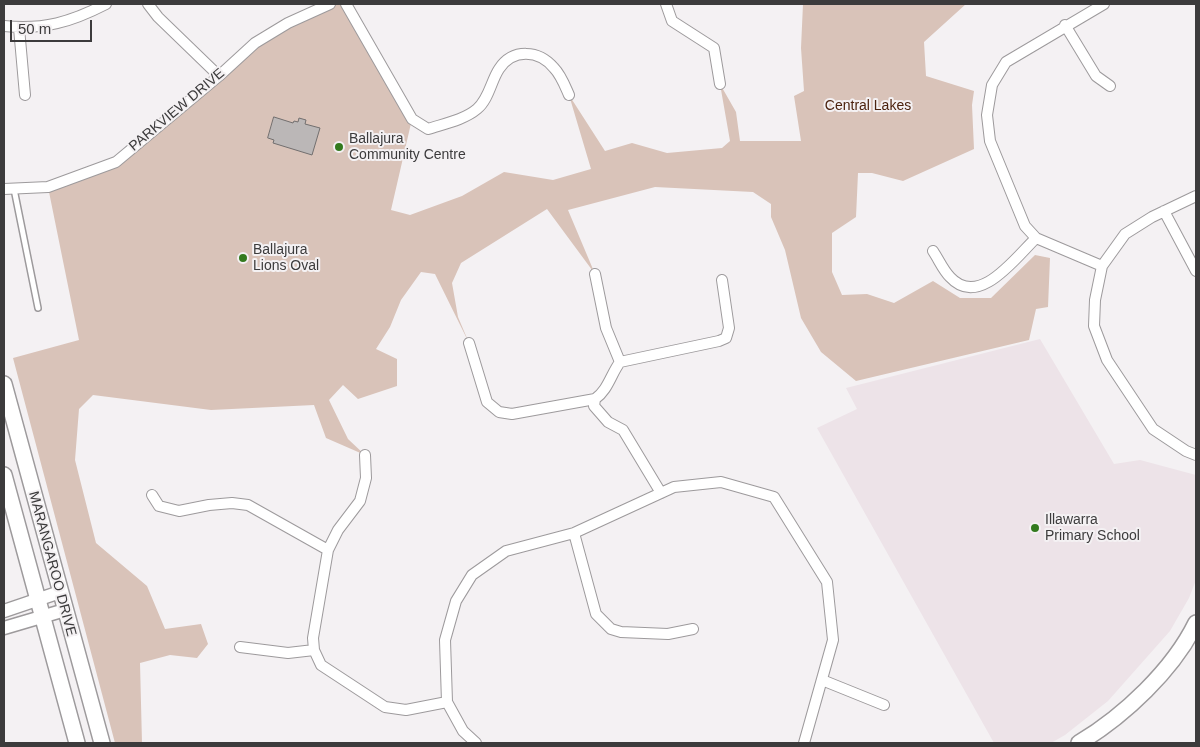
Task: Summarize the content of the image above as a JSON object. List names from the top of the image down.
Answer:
{
  "streets": {
    "main road": ["MARANGAROO DRIVE"],
    "street": ["PARKVIEW DRIVE"]
  },
  "parks": ["Central Lakes"],
  "places": ["Ballajura Community Centre", "Ballajura Lions Oval", "Illawarra Primary School"],
  "scale_bar": "50 m"
}
